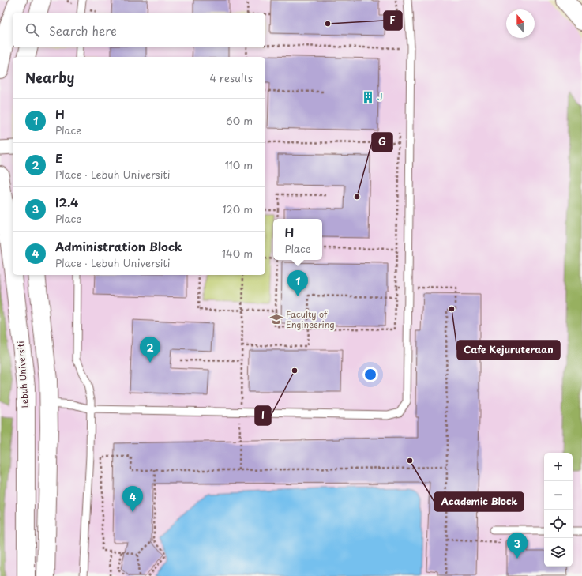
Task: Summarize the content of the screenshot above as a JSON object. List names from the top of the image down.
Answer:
{
  "streets": {
    "street": ["Lebuh Universiti"]
  },
  "places": {
    "other": [
      "F",
      "G",
      "Cafe Kejuruteraan",
      "I",
      "Academic Block"
    ],
    "building": ["J"],
    "school or university": ["Faculty of Engineering"]
  },
  "north": "top",
  "page": {
    "search": "Search here",
    "heading": ["Nearby", "4 results"],
    "list": [
      {
        "mark": "1",
        "name": "H",
        "note": "Place",
        "value": "60 m"
      },
      {
        "mark": "2",
        "name": "E",
        "note": "Place · Lebuh Universiti",
        "value": "110 m"
      },
      {
        "mark": "3",
        "name": "I2.4",
        "note": "Place",
        "value": "120 m"
      },
      {
        "mark": "4",
        "name": "Administration Block",
        "note": "Place · Lebuh Universiti",
        "value": "140 m"
      }
    ],
    "popup": ["H", "Place"],
    "pins": [
      "1",
      "2",
      "4",
      "3"
    ],
    "map_buttons": ["+", "−"]
  }
}
